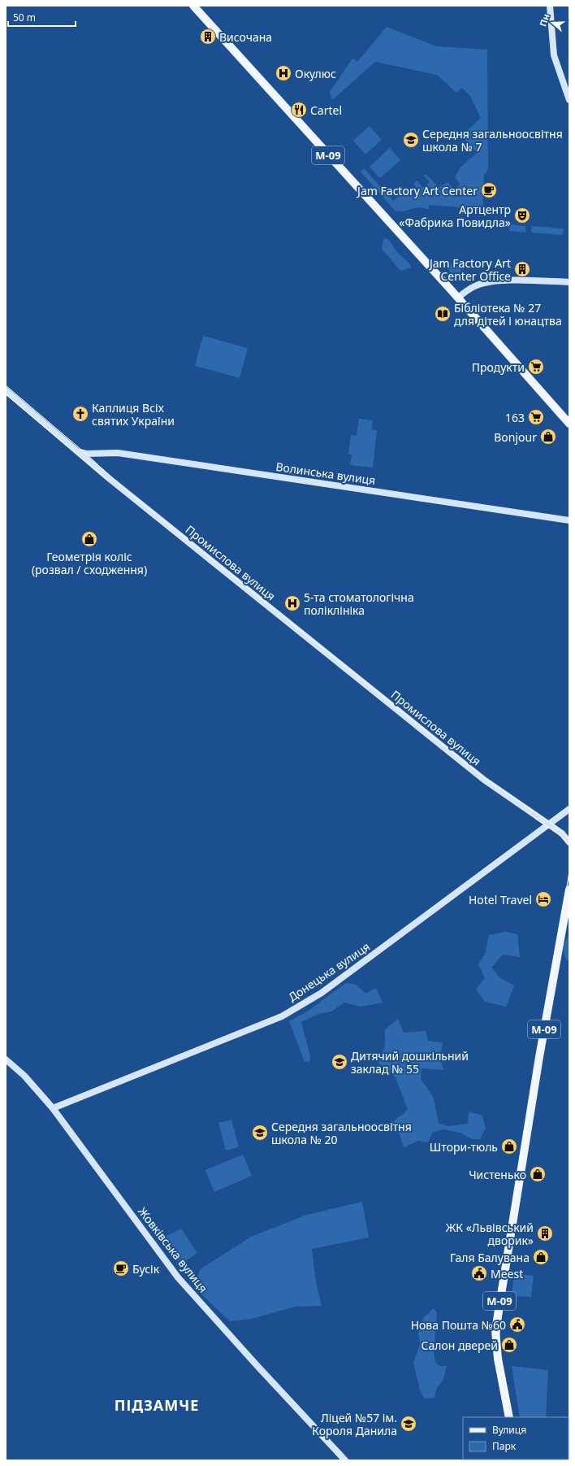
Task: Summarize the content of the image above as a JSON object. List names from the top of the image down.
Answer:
{
  "streets": {
    "main road": ["М-09"],
    "street": [
      "Волинська вулиця",
      "Промислова вулиця",
      "Донецька вулиця",
      "Жовківська вулиця"
    ]
  },
  "crossings": [
    ["Волинська вулиця", "Промислова вулиця"],
    ["Промислова вулиця", "Донецька вулиця"],
    ["Донецька вулиця", "Жовківська вулиця"]
  ],
  "districts": ["ПІДЗАМЧЕ"],
  "places": {
    "building": ["Височана", "Jam Factory Art Center Office", "ЖК «Львівський дворик»"],
    "hospital": ["Окулюс", "5-та стоматологічна поліклініка"],
    "restaurant": ["Cartel"],
    "school or university": [
      "Середня загальноосвітня школа № 7",
      "Дитячий дошкільний заклад № 55",
      "Середня загальноосвітня школа № 20",
      "Ліцей №57 ім. Короля Данила"
    ],
    "cafe": ["Jam Factory Art Center", "Бусік"],
    "theatre": ["Артцентр «Фабрика Повидла»"],
    "library": ["Бібліотека № 27 для дітей і юнацтва"],
    "supermarket": ["Продукти", "163"],
    "church": ["Каплиця Всіх святих України"],
    "shop": [
      "Bonjour",
      "Геометрія коліс (розвал / сходження)",
      "Штори-тюль",
      "Чистенько",
      "Галя Балувана",
      "Салон дверей"
    ],
    "hotel": ["Hotel Travel"],
    "public building": ["Meest", "Нова Пошта №60"]
  },
  "legend": ["Вулиця", "Парк"],
  "scale_bar": "50 m",
  "north": "left"
}
